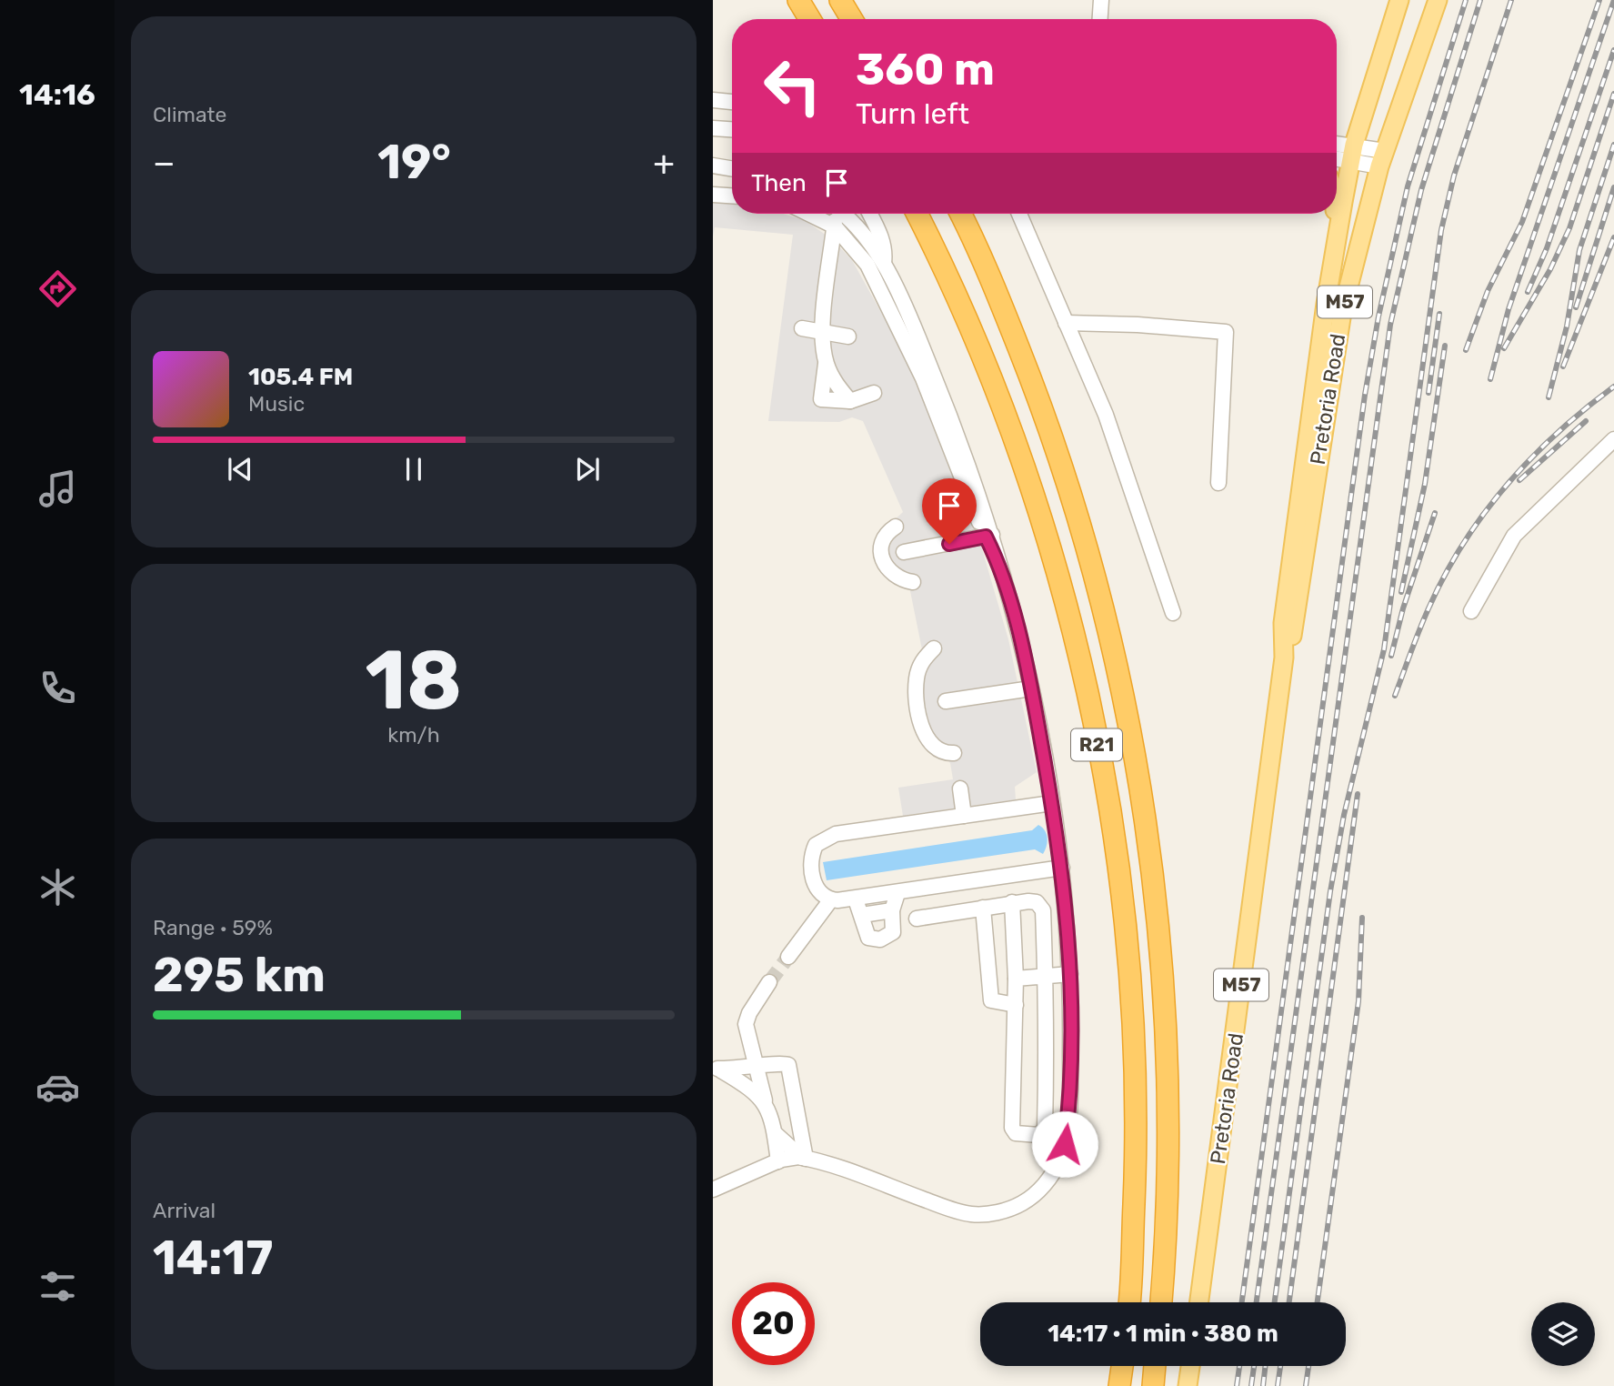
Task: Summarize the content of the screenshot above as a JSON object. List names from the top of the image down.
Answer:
{
  "streets": {
    "highway": ["R21"],
    "main road": ["M57", "Pretoria Road"]
  },
  "page": {
    "tabs": "14:16",
    "tile": [
      "Climate",
      ["18", "km/h"],
      ["Range · 59%", "295 km"],
      ["Arrival", "14:17"]
    ],
    "turn": ["360 m", "Turn left"],
    "heat": ["−", "19°", "+"],
    "then": "Then",
    "song": ["105.4 FM", "Music"],
    "limit": "20",
    "trip": "14:17 · 1 min · 380 m"
  }
}
